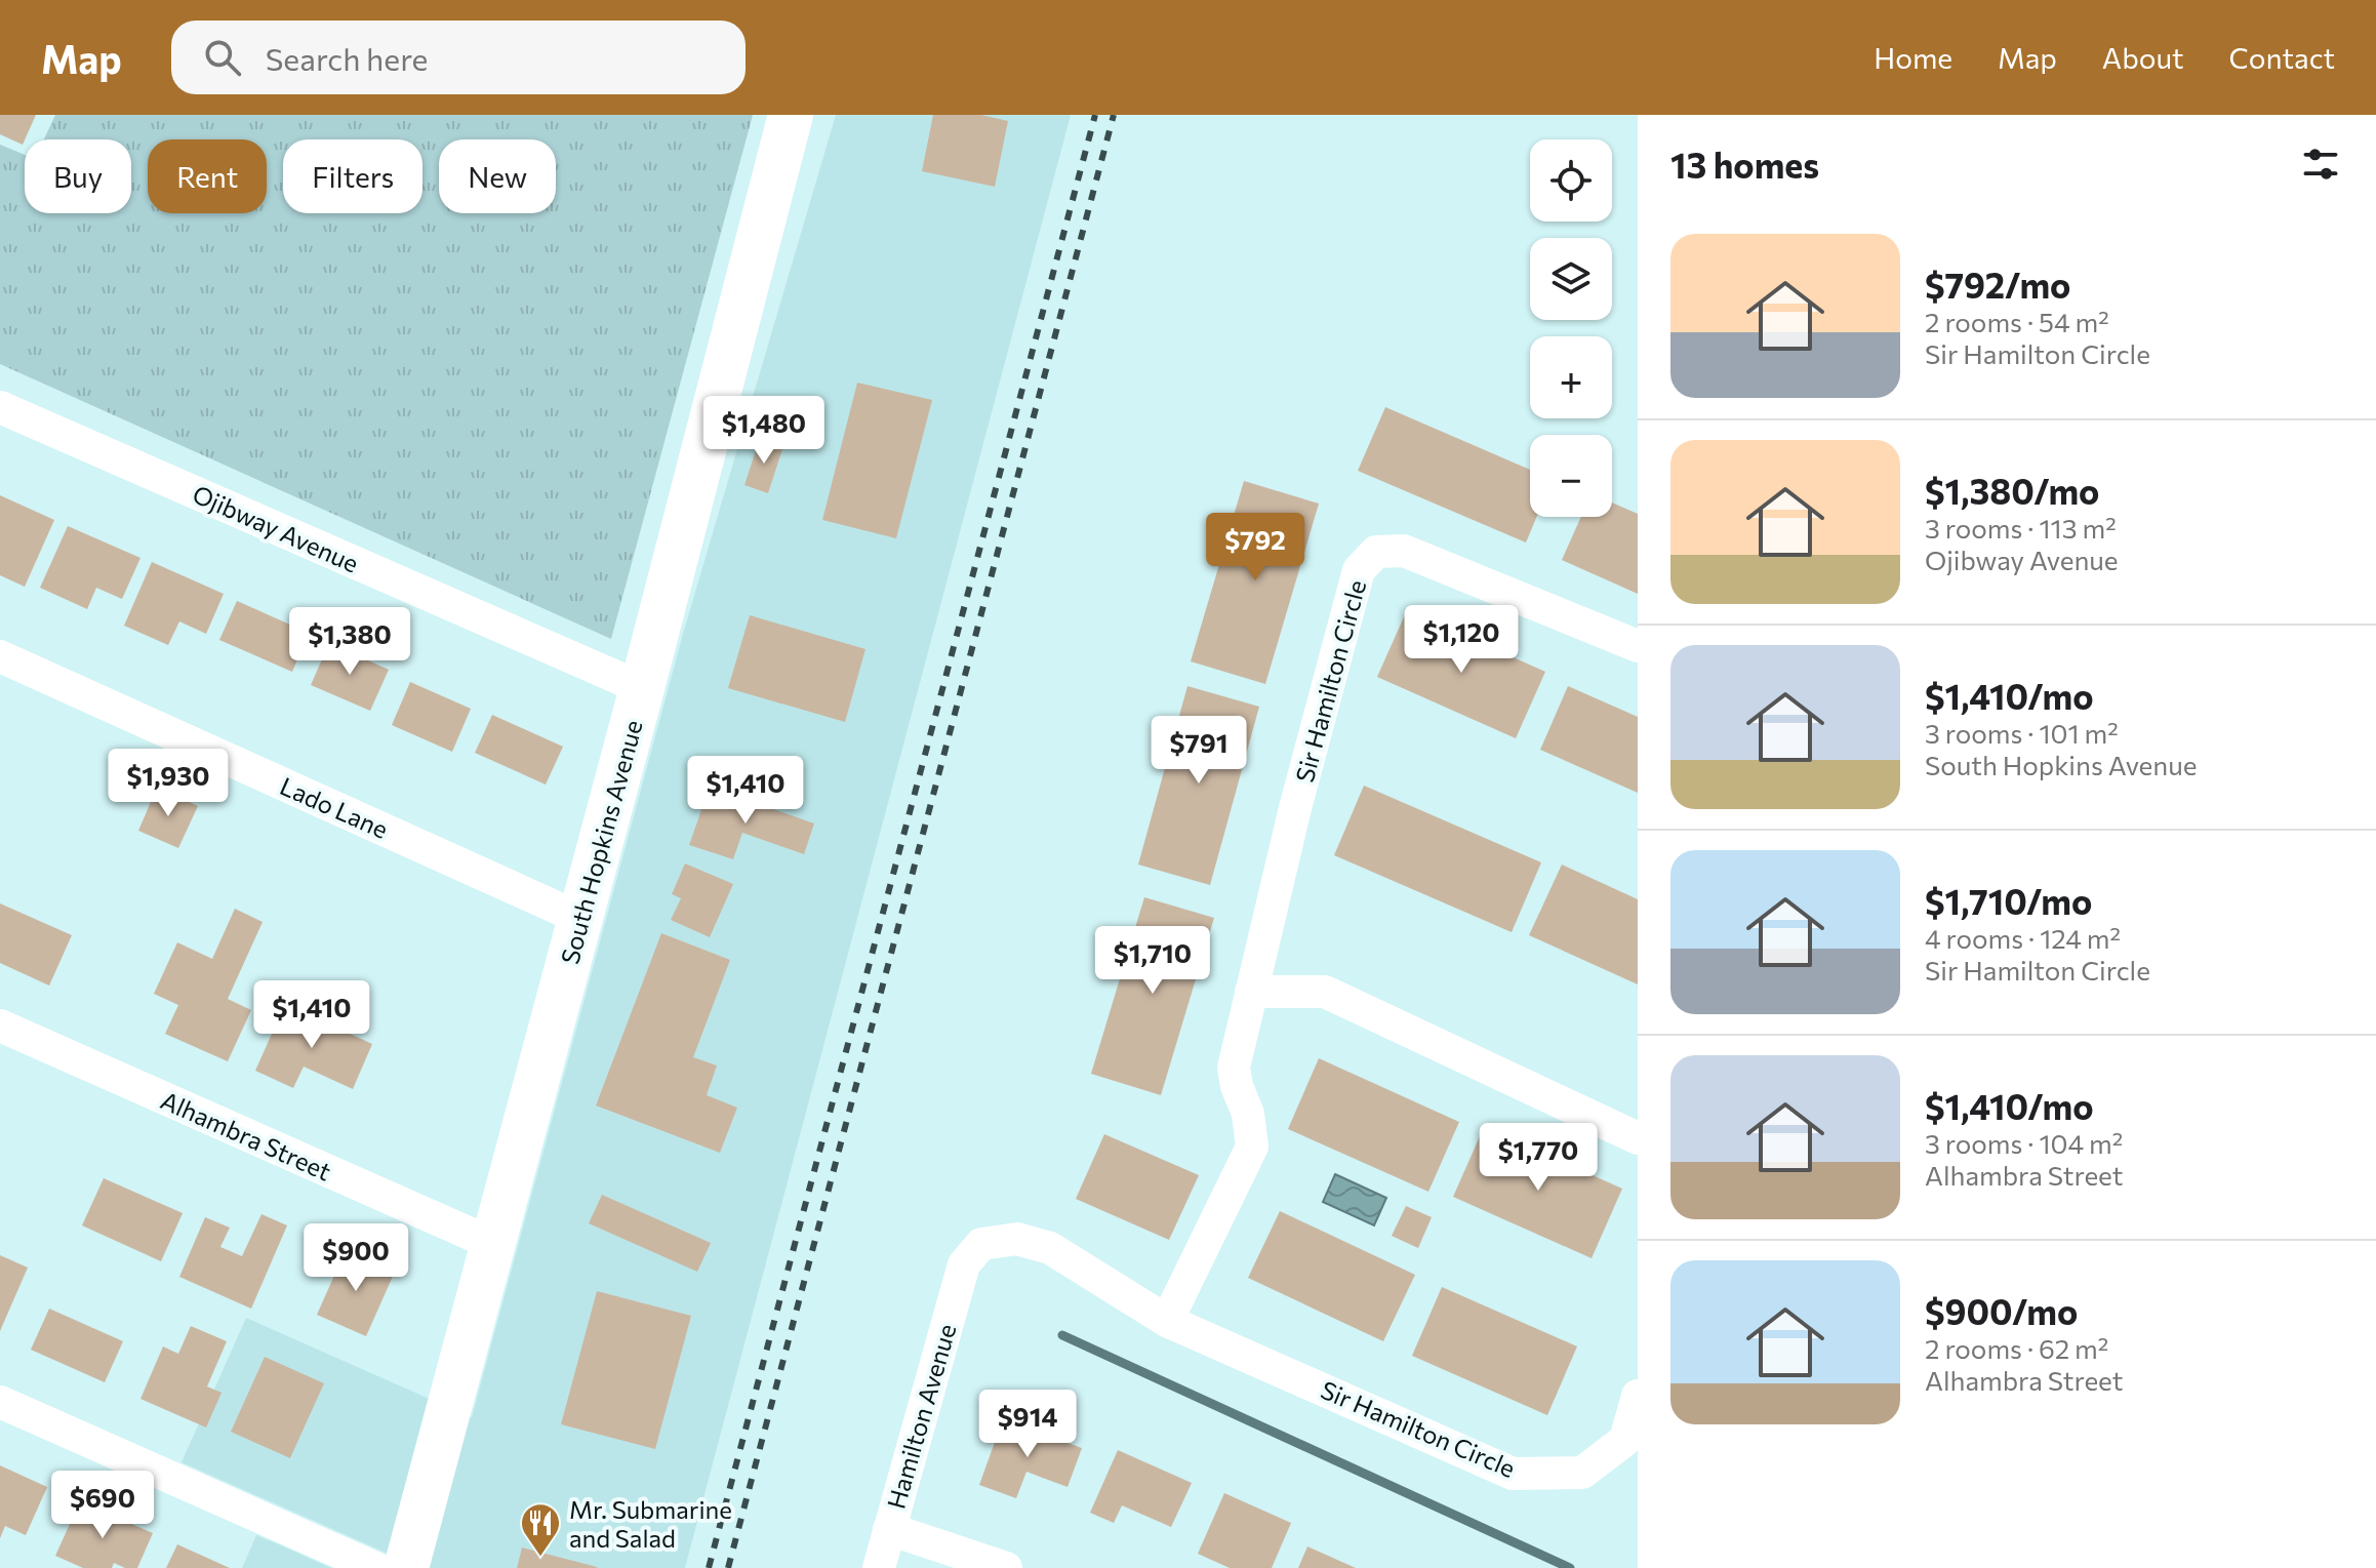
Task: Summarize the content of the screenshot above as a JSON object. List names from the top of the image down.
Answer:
{
  "streets": {
    "street": [
      "Ojibway Avenue",
      "Sir Hamilton Circle",
      "Lado Lane",
      "South Hopkins Avenue",
      "Alhambra Street",
      "Hamilton Avenue"
    ]
  },
  "crossings": [
    ["Ojibway Avenue", "South Hopkins Avenue"],
    ["Sir Hamilton Circle", "Hamilton Avenue"],
    ["Lado Lane", "South Hopkins Avenue"],
    ["South Hopkins Avenue", "Alhambra Street"]
  ],
  "places": {
    "restaurant": ["Mr. Submarine and Salad"]
  },
  "page": {
    "header": "Map",
    "search": "Search here",
    "nav": [
      "Home",
      "Map",
      "About",
      "Contact"
    ],
    "heading": "13 homes",
    "map_buttons": ["+", "−"],
    "chip": [
      "Buy",
      "Rent",
      "Filters",
      "New"
    ],
    "list": [
      {
        "name": "$792/mo",
        "note": "2 rooms · 54 m² · Sir Hamilton Circle"
      },
      {
        "name": "$1,380/mo",
        "note": "3 rooms · 113 m² · Ojibway Avenue"
      },
      {
        "name": "$1,410/mo",
        "note": "3 rooms · 101 m² · South Hopkins Avenue"
      },
      {
        "name": "$1,710/mo",
        "note": "4 rooms · 124 m² · Sir Hamilton Circle"
      },
      {
        "name": "$1,410/mo",
        "note": "3 rooms · 104 m² · Alhambra Street"
      },
      {
        "name": "$900/mo",
        "note": "2 rooms · 62 m² · Alhambra Street"
      }
    ],
    "price": [
      "$1,480",
      "$792",
      "$1,120",
      "$1,380",
      "$791",
      "$1,930",
      "$1,410",
      "$1,710",
      "$1,410",
      "$1,770",
      "$900",
      "$914",
      "$690"
    ]
  }
}
